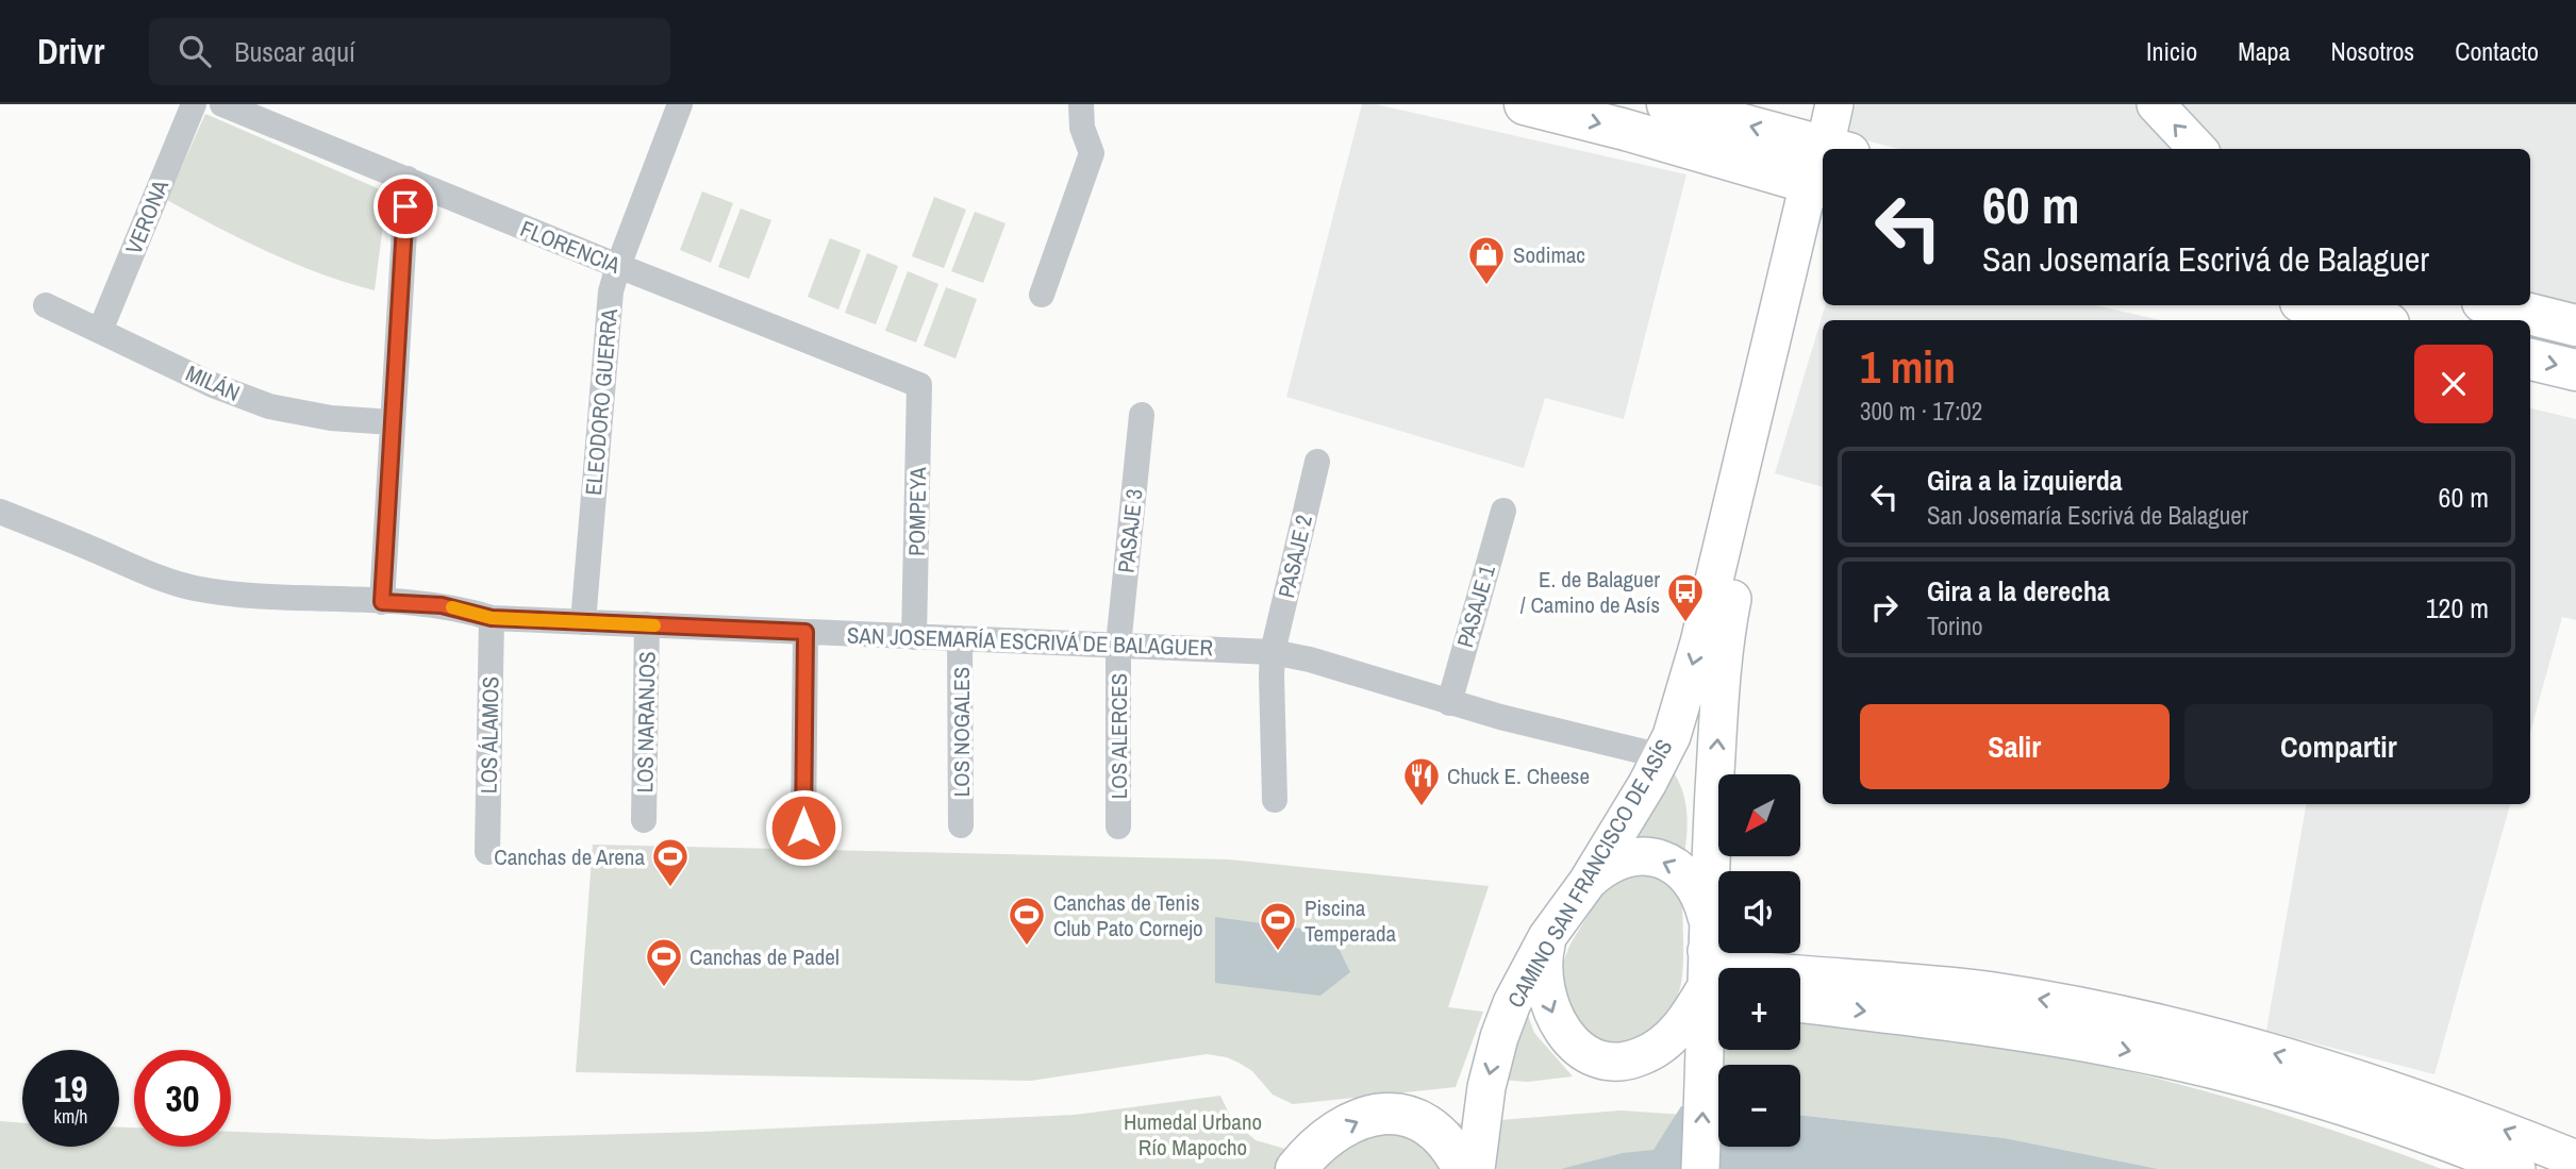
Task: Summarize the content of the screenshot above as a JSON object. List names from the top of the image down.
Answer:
{
  "streets": {
    "main road": ["CAMINO SAN FRANCISCO DE ASÍS"],
    "street": [
      "VERONA",
      "FLORENCIA",
      "MILÁN",
      "ELEODORO GUERRA",
      "POMPEYA",
      "PASAJE 3",
      "PASAJE 2",
      "PASAJE 1",
      "SAN JOSEMARÍA ESCRIVÁ DE BALAGUER",
      "LOS NARANJOS",
      "LOS NOGALES",
      "LOS ÁLAMOS",
      "LOS ALERCES"
    ]
  },
  "crossings": [
    ["VERONA", "MILÁN"],
    ["FLORENCIA", "ELEODORO GUERRA"],
    ["FLORENCIA", "POMPEYA"],
    ["ELEODORO GUERRA", "SAN JOSEMARÍA ESCRIVÁ DE BALAGUER"],
    ["POMPEYA", "SAN JOSEMARÍA ESCRIVÁ DE BALAGUER"],
    ["PASAJE 3", "SAN JOSEMARÍA ESCRIVÁ DE BALAGUER"],
    ["PASAJE 3", "LOS ALERCES"],
    ["PASAJE 2", "SAN JOSEMARÍA ESCRIVÁ DE BALAGUER"],
    ["PASAJE 1", "SAN JOSEMARÍA ESCRIVÁ DE BALAGUER"],
    ["SAN JOSEMARÍA ESCRIVÁ DE BALAGUER", "LOS NARANJOS"],
    ["SAN JOSEMARÍA ESCRIVÁ DE BALAGUER", "LOS NOGALES"],
    ["SAN JOSEMARÍA ESCRIVÁ DE BALAGUER", "LOS ÁLAMOS"],
    ["SAN JOSEMARÍA ESCRIVÁ DE BALAGUER", "LOS ALERCES"],
    ["SAN JOSEMARÍA ESCRIVÁ DE BALAGUER", "CAMINO SAN FRANCISCO DE ASÍS"]
  ],
  "parks": ["Humedal Urbano Río Mapocho"],
  "places": {
    "shop": ["Sodimac"],
    "bus stop": ["E. de Balaguer / Camino de Asís"],
    "restaurant": ["Chuck E. Cheese"],
    "sports": [
      "Canchas de Arena",
      "Canchas de Tenis Club Pato Cornejo",
      "Piscina Temperada",
      "Canchas de Padel"
    ]
  },
  "north": "bottom left",
  "page": {
    "header": "Drivr",
    "search": "Buscar aquí",
    "nav": [
      "Inicio",
      "Mapa",
      "Nosotros",
      "Contacto"
    ],
    "turn": ["60 m", "San Josemaría Escrivá de Balaguer"],
    "heading": ["1 min", "300 m · 17:02"],
    "list": [
      {
        "name": "Gira a la izquierda",
        "note": "San Josemaría Escrivá de Balaguer",
        "value": "60 m"
      },
      {
        "name": "Gira a la derecha",
        "note": "Torino",
        "value": "120 m"
      }
    ],
    "buttons": ["Salir", "Compartir"],
    "map_buttons": ["+", "−"],
    "speed": "19 km/h",
    "limit": "30"
  }
}
